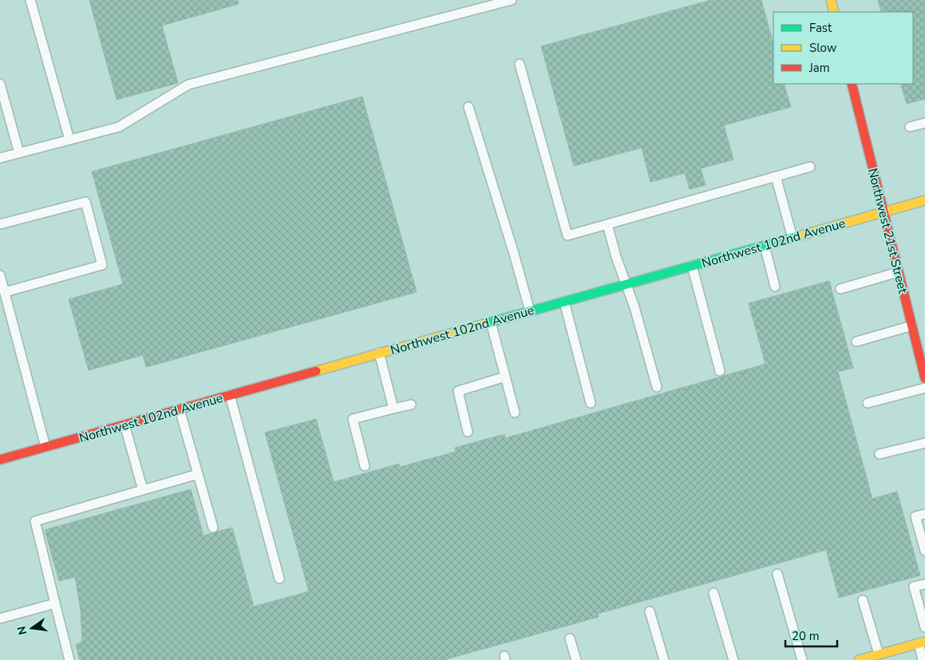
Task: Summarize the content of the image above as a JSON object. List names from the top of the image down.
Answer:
{
  "streets": {
    "street": ["Northwest 21st Street", "Northwest 102nd Avenue"]
  },
  "crossings": [
    ["Northwest 21st Street", "Northwest 102nd Avenue"]
  ],
  "legend": ["Fast", "Slow", "Jam"],
  "scale_bar": "20 m",
  "north": "left"
}
